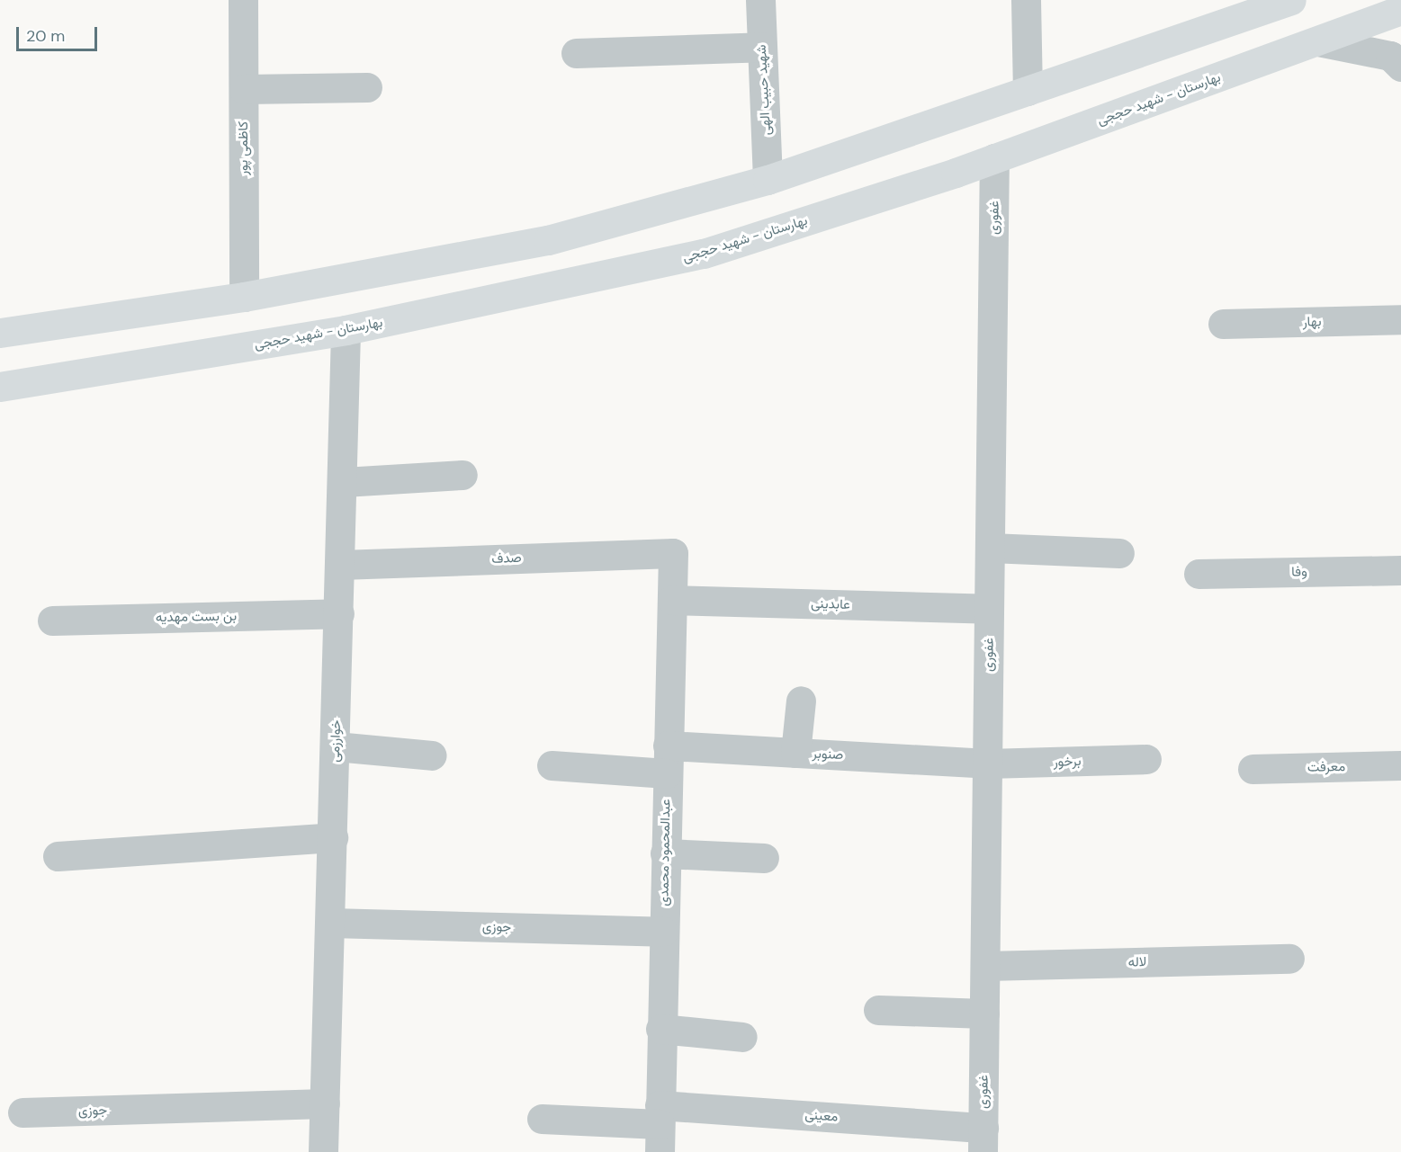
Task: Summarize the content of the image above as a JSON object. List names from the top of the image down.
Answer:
{
  "streets": {
    "main road": ["بهارستان - شهید حججی"],
    "street": [
      "شهید حبیب الهی",
      "کاظمی پور",
      "غفوری",
      "بهار",
      "صدف",
      "وفا",
      "عابدینی",
      "بن بست مهدیه",
      "خوارزمی",
      "صنوبر",
      "برخور",
      "معرفت",
      "عبدالمحمود محمدی",
      "جوزی",
      "لاله",
      "معینی"
    ]
  },
  "crossings": [
    ["بهارستان - شهید حججی", "غفوری"],
    ["بهارستان - شهید حججی", "خوارزمی"],
    ["غفوری", "عابدینی"],
    ["غفوری", "صنوبر"],
    ["غفوری", "برخور"],
    ["غفوری", "لاله"],
    ["غفوری", "معینی"],
    ["صدف", "خوارزمی"],
    ["صدف", "عبدالمحمود محمدی"],
    ["عابدینی", "عبدالمحمود محمدی"],
    ["بن بست مهدیه", "خوارزمی"],
    ["خوارزمی", "جوزی"],
    ["صنوبر", "برخور"],
    ["صنوبر", "عبدالمحمود محمدی"],
    ["عبدالمحمود محمدی", "جوزی"],
    ["عبدالمحمود محمدی", "معینی"]
  ],
  "scale_bar": "20 m"
}
